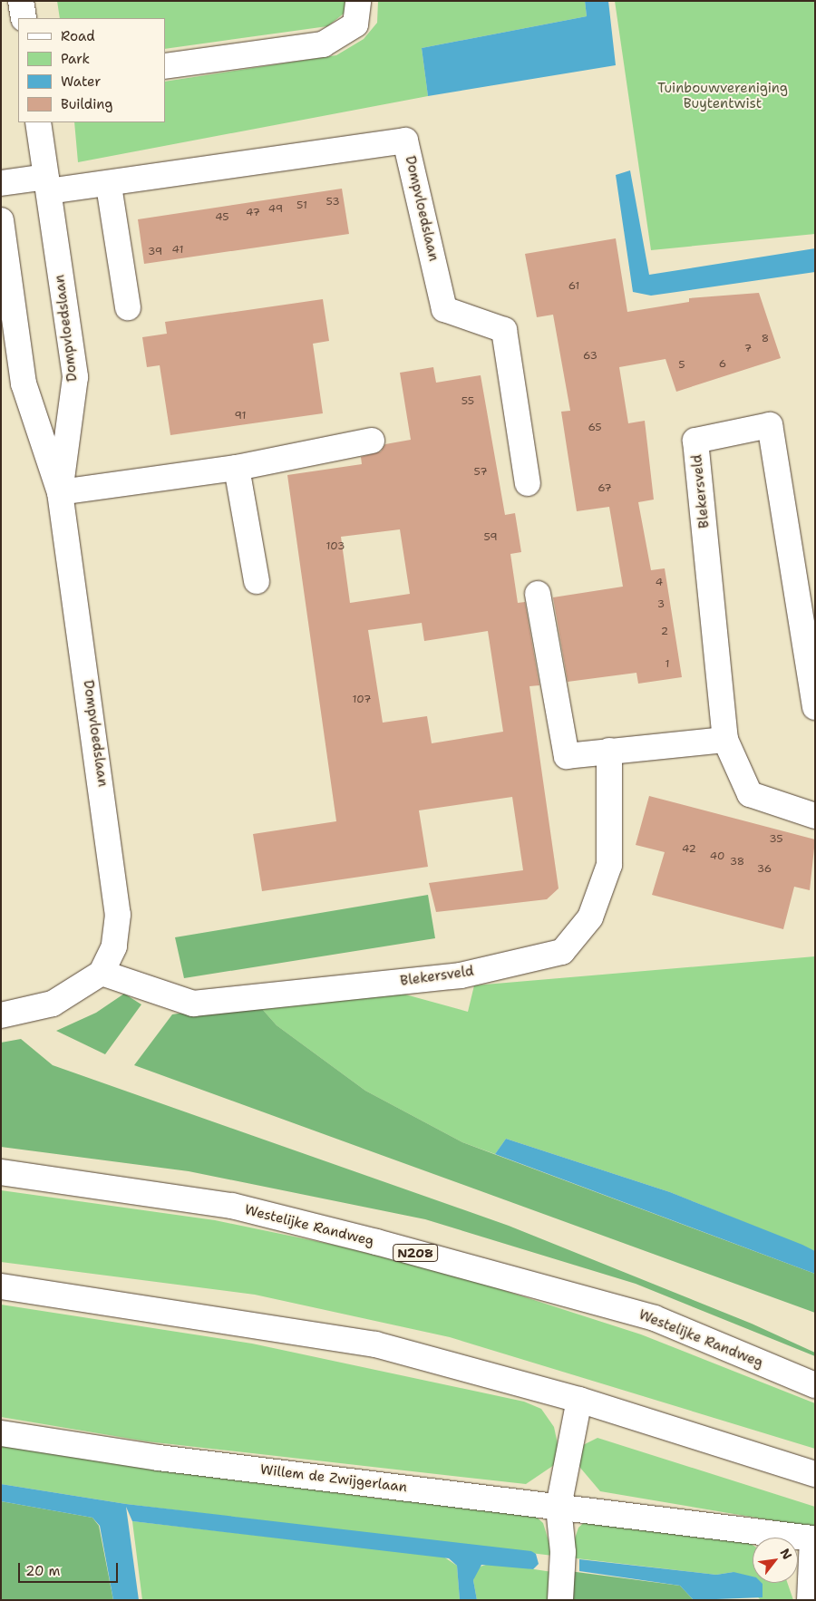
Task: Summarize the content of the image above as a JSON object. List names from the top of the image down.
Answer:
{
  "streets": {
    "street": [
      "Dompvloedslaan",
      "Blekersveld",
      "Westelijke Randweg",
      "N208",
      "Willem de Zwijgerlaan"
    ]
  },
  "crossings": [
    ["Dompvloedslaan", "Blekersveld"]
  ],
  "parks": ["Tuinbouwvereniging Buytentwist"],
  "house_numbers": [
    "53",
    "51",
    "49",
    "47",
    "45",
    "41",
    "39",
    "61",
    "8",
    "7",
    "63",
    "6",
    "5",
    "55",
    "91",
    "65",
    "57",
    "67",
    "59",
    "103",
    "4",
    "3",
    "2",
    "1",
    "107",
    "35",
    "42",
    "40",
    "38",
    "36"
  ],
  "legend": [
    "Road",
    "Park",
    "Water",
    "Building"
  ],
  "scale_bar": "20 m",
  "north": "top right"
}
